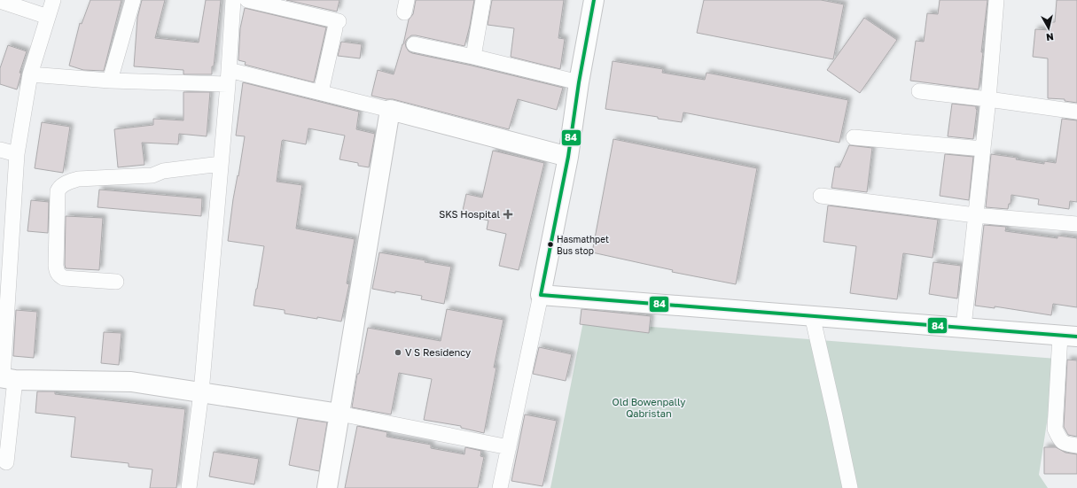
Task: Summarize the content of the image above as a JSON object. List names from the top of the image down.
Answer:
{
  "parks": ["Old Bowenpally Qabristan"],
  "places": {
    "health": ["SKS Hospital"],
    "other": ["Hasmathpet Bus stop", "V S Residency"]
  },
  "lines": ["transit line 84"],
  "north": "bottom"
}
